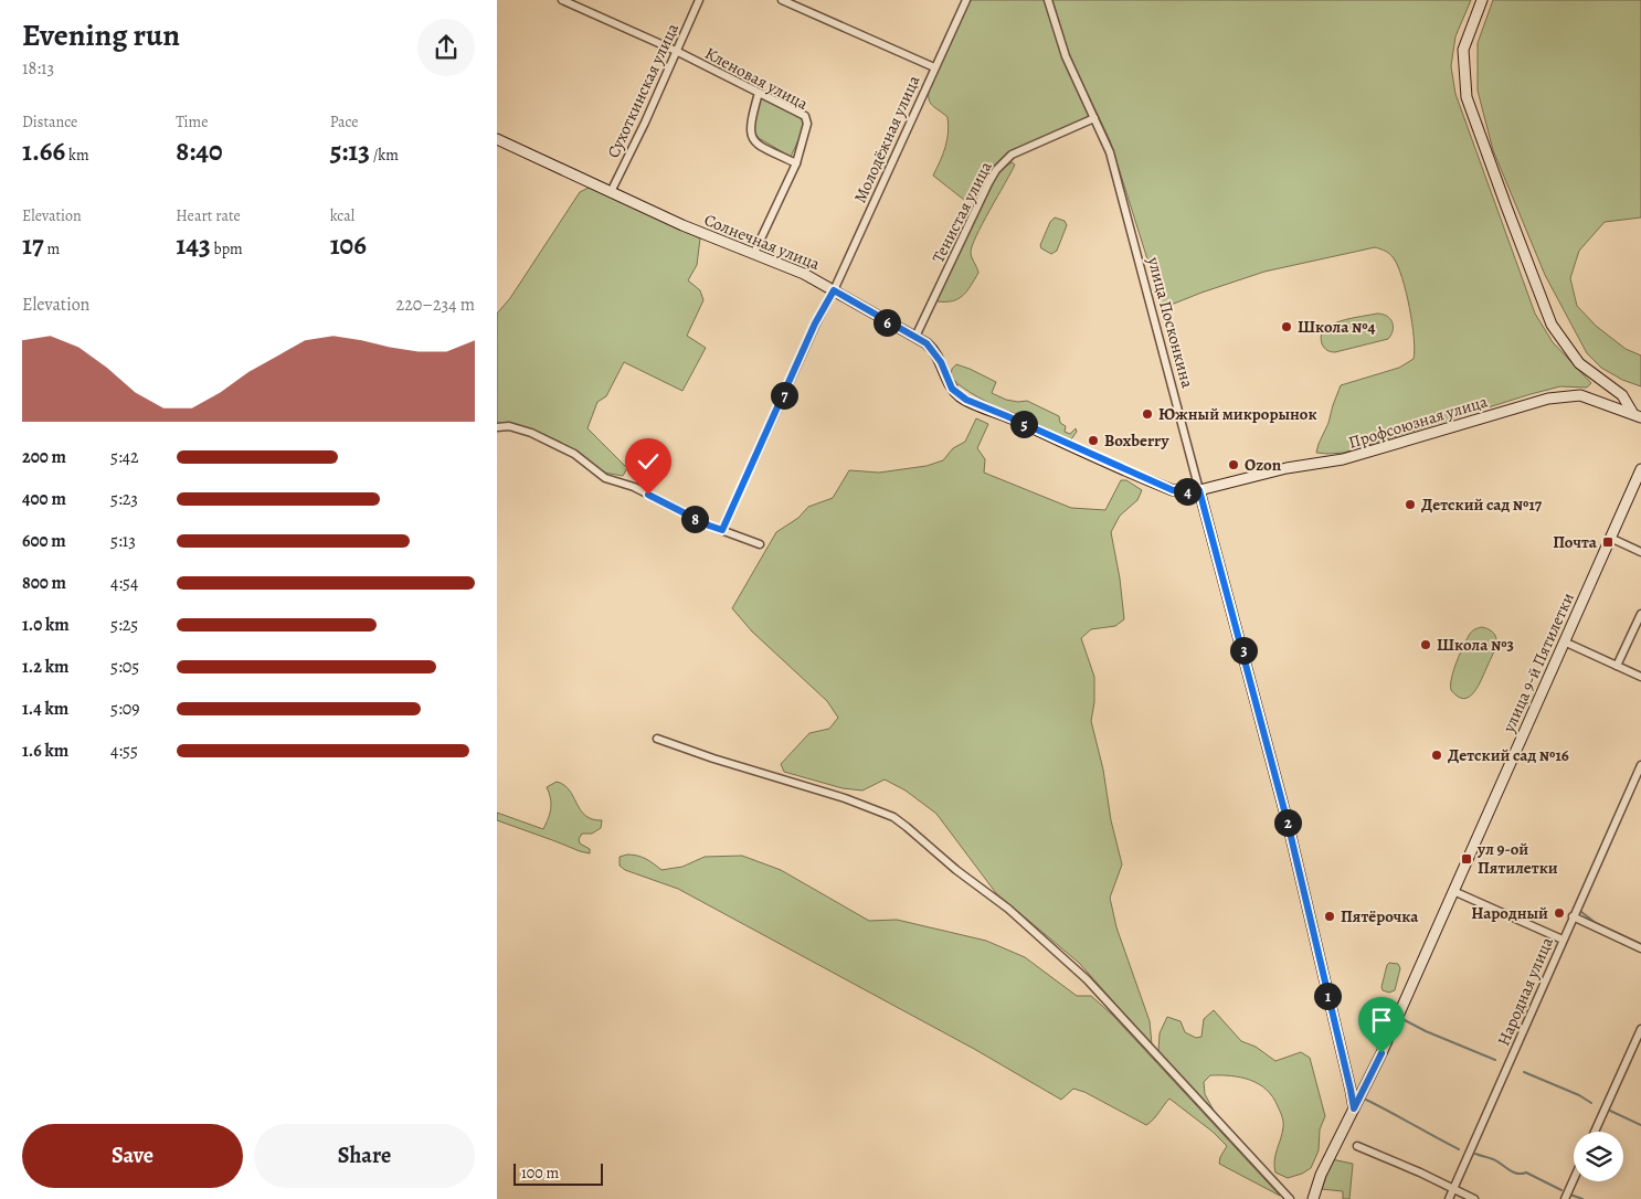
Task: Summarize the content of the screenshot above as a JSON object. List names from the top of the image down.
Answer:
{
  "streets": {
    "street": [
      "Кленовая улица",
      "Сухоткинская улица",
      "Молодёжная улица",
      "Тенистая улица",
      "Солнечная улица",
      "улица Посконкина",
      "Профсоюзная улица",
      "улица 9-й Пятилетки",
      "Народная улица"
    ]
  },
  "crossings": [
    ["Кленовая улица", "Сухоткинская улица"],
    ["Кленовая улица", "Солнечная улица"],
    ["Сухоткинская улица", "Солнечная улица"],
    ["Молодёжная улица", "Солнечная улица"],
    ["Тенистая улица", "Солнечная улица"],
    ["Тенистая улица", "улица Посконкина"],
    ["Солнечная улица", "улица Посконкина"],
    ["Солнечная улица", "Профсоюзная улица"],
    ["улица Посконкина", "Профсоюзная улица"],
    ["улица Посконкина", "улица 9-й Пятилетки"]
  ],
  "places": {
    "other": [
      "Школа №4",
      "Южный микрорынок",
      "Boxberry",
      "Ozon",
      "Детский сад №17",
      "Школа №3",
      "Детский сад №16",
      "Народный",
      "Пятёрочка"
    ],
    "transit": ["Почта", "ул 9-ой Пятилетки"]
  },
  "scale_bar": "100 m",
  "page": {
    "heading": ["Evening run", "18:13"],
    "stats": [
      ["Distance", "1.66 km"],
      ["Time", "8:40"],
      ["Pace", "5:13 /km"],
      ["Elevation", "17 m"],
      ["Heart rate", "143 bpm"],
      ["kcal", "106"]
    ],
    "chart": ["Elevation", "220–234 m"],
    "pins": [
      "6",
      "7",
      "5",
      "4",
      "8",
      "3",
      "2",
      "1"
    ],
    "list": [
      {
        "name": "200 m",
        "note": "5:42"
      },
      {
        "name": "400 m",
        "note": "5:23"
      },
      {
        "name": "600 m",
        "note": "5:13"
      },
      {
        "name": "800 m",
        "note": "4:54"
      },
      {
        "name": "1.0 km",
        "note": "5:25"
      },
      {
        "name": "1.2 km",
        "note": "5:05"
      },
      {
        "name": "1.4 km",
        "note": "5:09"
      },
      {
        "name": "1.6 km",
        "note": "4:55"
      }
    ],
    "buttons": ["Save", "Share"],
    "scale": "100 m"
  }
}
